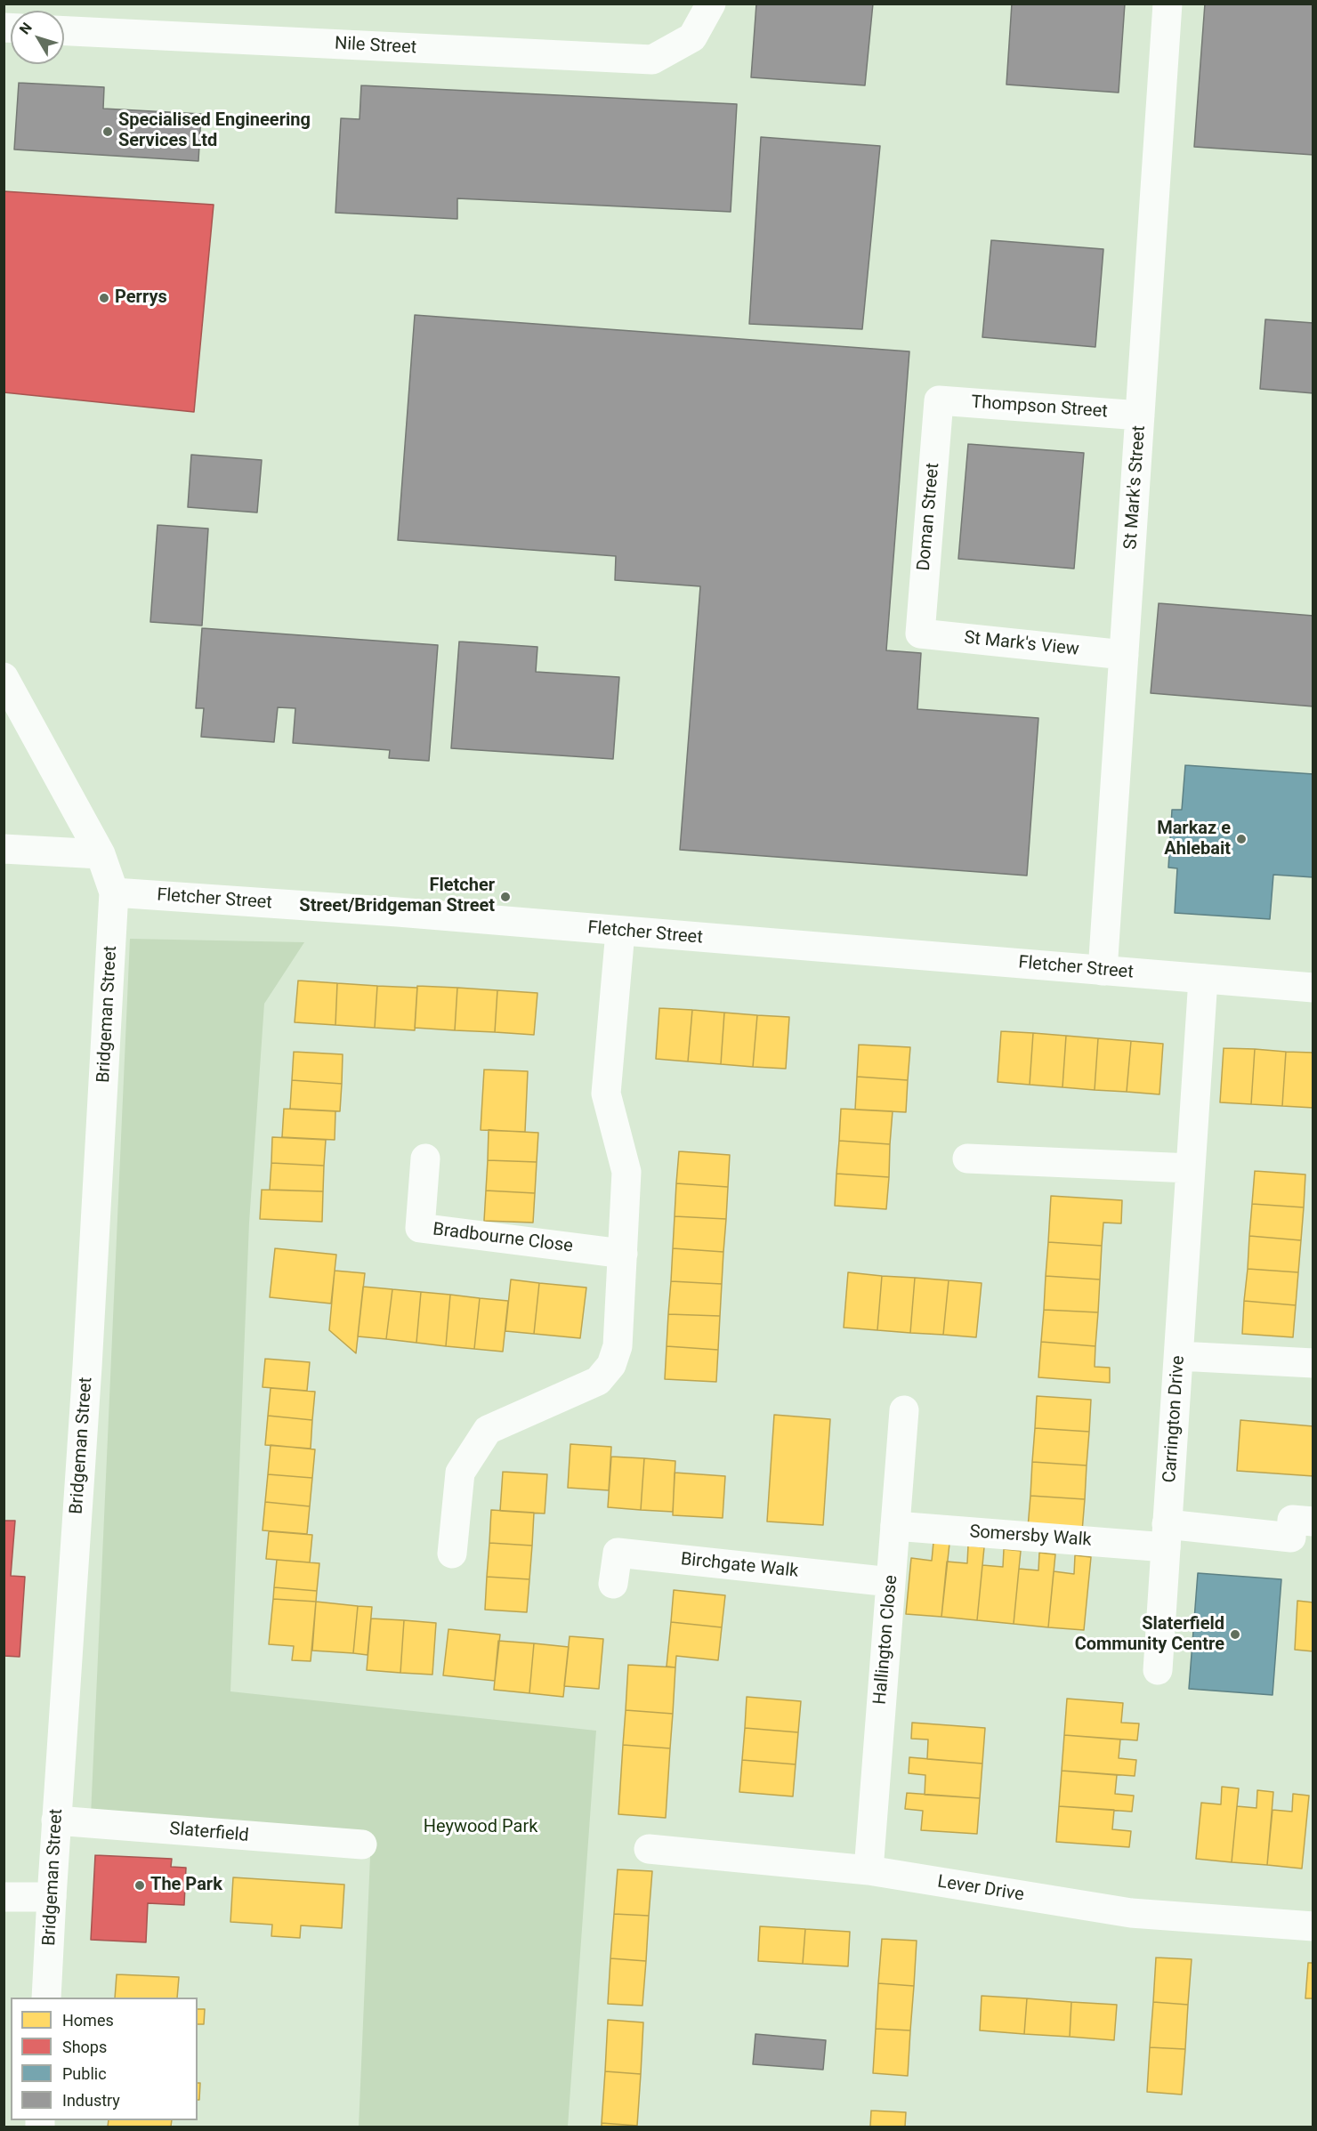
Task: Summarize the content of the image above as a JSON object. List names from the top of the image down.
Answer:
{
  "streets": {
    "street": [
      "Nile Street",
      "Thompson Street",
      "St Mark's Street",
      "Doman Street",
      "St Mark's View",
      "Fletcher Street",
      "Bridgeman Street",
      "Bradbourne Close",
      "Carrington Drive",
      "Somersby Walk",
      "Birchgate Walk",
      "Hallington Close",
      "Slaterfield",
      "Lever Drive"
    ]
  },
  "crossings": [
    ["Thompson Street", "St Mark's Street"],
    ["Thompson Street", "Doman Street"],
    ["St Mark's Street", "St Mark's View"],
    ["St Mark's Street", "Fletcher Street"],
    ["Doman Street", "St Mark's View"],
    ["Fletcher Street", "Bridgeman Street"],
    ["Fletcher Street", "Carrington Drive"],
    ["Bridgeman Street", "Slaterfield"],
    ["Carrington Drive", "Somersby Walk"],
    ["Somersby Walk", "Hallington Close"],
    ["Birchgate Walk", "Hallington Close"],
    ["Hallington Close", "Lever Drive"]
  ],
  "parks": ["Heywood Park"],
  "places": [
    "Specialised Engineering Services Ltd",
    "Perrys",
    "Markaz e Ahlebait",
    "Fletcher Street/Bridgeman Street",
    "Slaterfield Community Centre",
    "The Park"
  ],
  "legend": [
    "Homes",
    "Shops",
    "Public",
    "Industry"
  ],
  "north": "top left"
}
